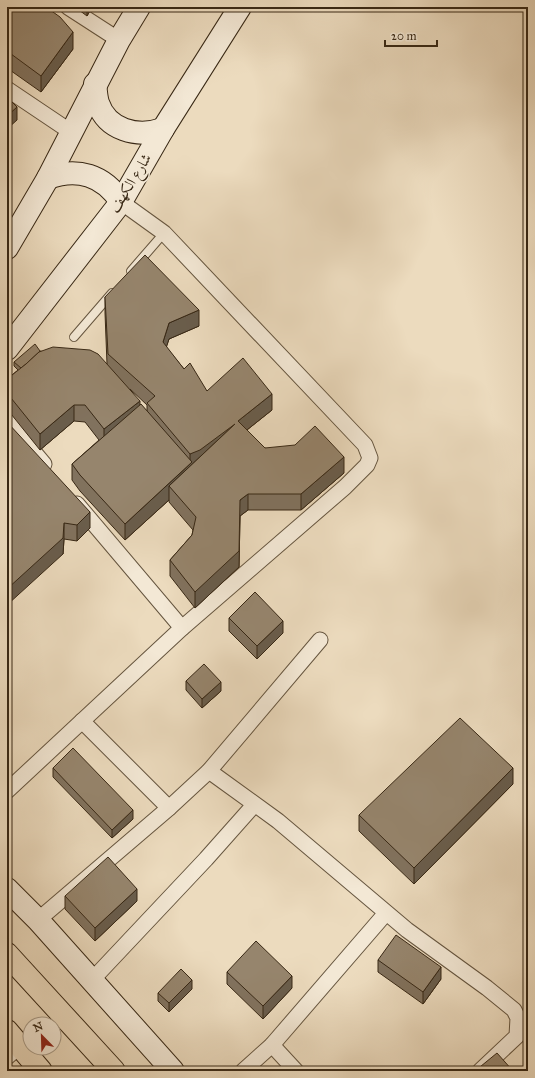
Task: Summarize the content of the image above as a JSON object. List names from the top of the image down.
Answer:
{
  "streets": {
    "main road": ["شارع الكهف"]
  },
  "scale_bar": "20 m",
  "north": "top left"
}
